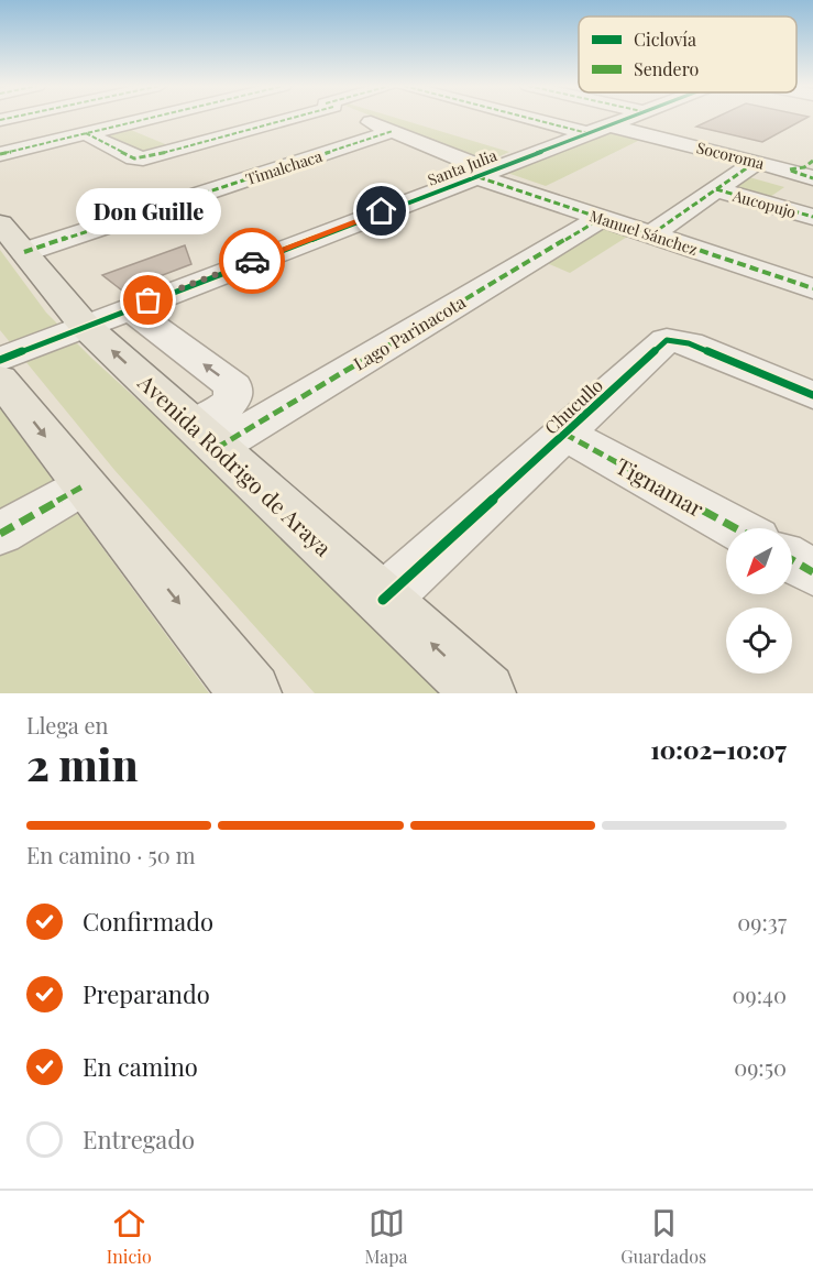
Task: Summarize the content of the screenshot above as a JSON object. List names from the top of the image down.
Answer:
{
  "streets": {
    "main road": ["Avenida Rodrigo de Araya"],
    "street": [
      "Socoroma",
      "Timalchaca",
      "Santa Julia",
      "Aucopujo",
      "Manuel Sánchez",
      "Lago Parinacota",
      "Chucullo",
      "Tignamar"
    ]
  },
  "crossings": [
    ["Socoroma", "Santa Julia"],
    ["Timalchaca", "Manuel Sánchez"],
    ["Timalchaca", "Avenida Rodrigo de Araya"],
    ["Santa Julia", "Manuel Sánchez"],
    ["Santa Julia", "Avenida Rodrigo de Araya"],
    ["Manuel Sánchez", "Lago Parinacota"],
    ["Lago Parinacota", "Avenida Rodrigo de Araya"],
    ["Chucullo", "Avenida Rodrigo de Araya"],
    ["Chucullo", "Tignamar"]
  ],
  "places": ["Don Guille"],
  "legend": ["Ciclovía", "Sendero"],
  "north": "bottom left",
  "page": {
    "bubble": "Don Guille",
    "heading": ["2 min", "Llega en", "10:02–10:07"],
    "bar": "En camino · 50 m",
    "list": [
      ["Confirmado", "09:37"],
      ["Preparando", "09:40"],
      ["En camino", "09:50"],
      "Entregado"
    ],
    "tabs": ["Inicio", "Mapa", "Guardados"]
  }
}
